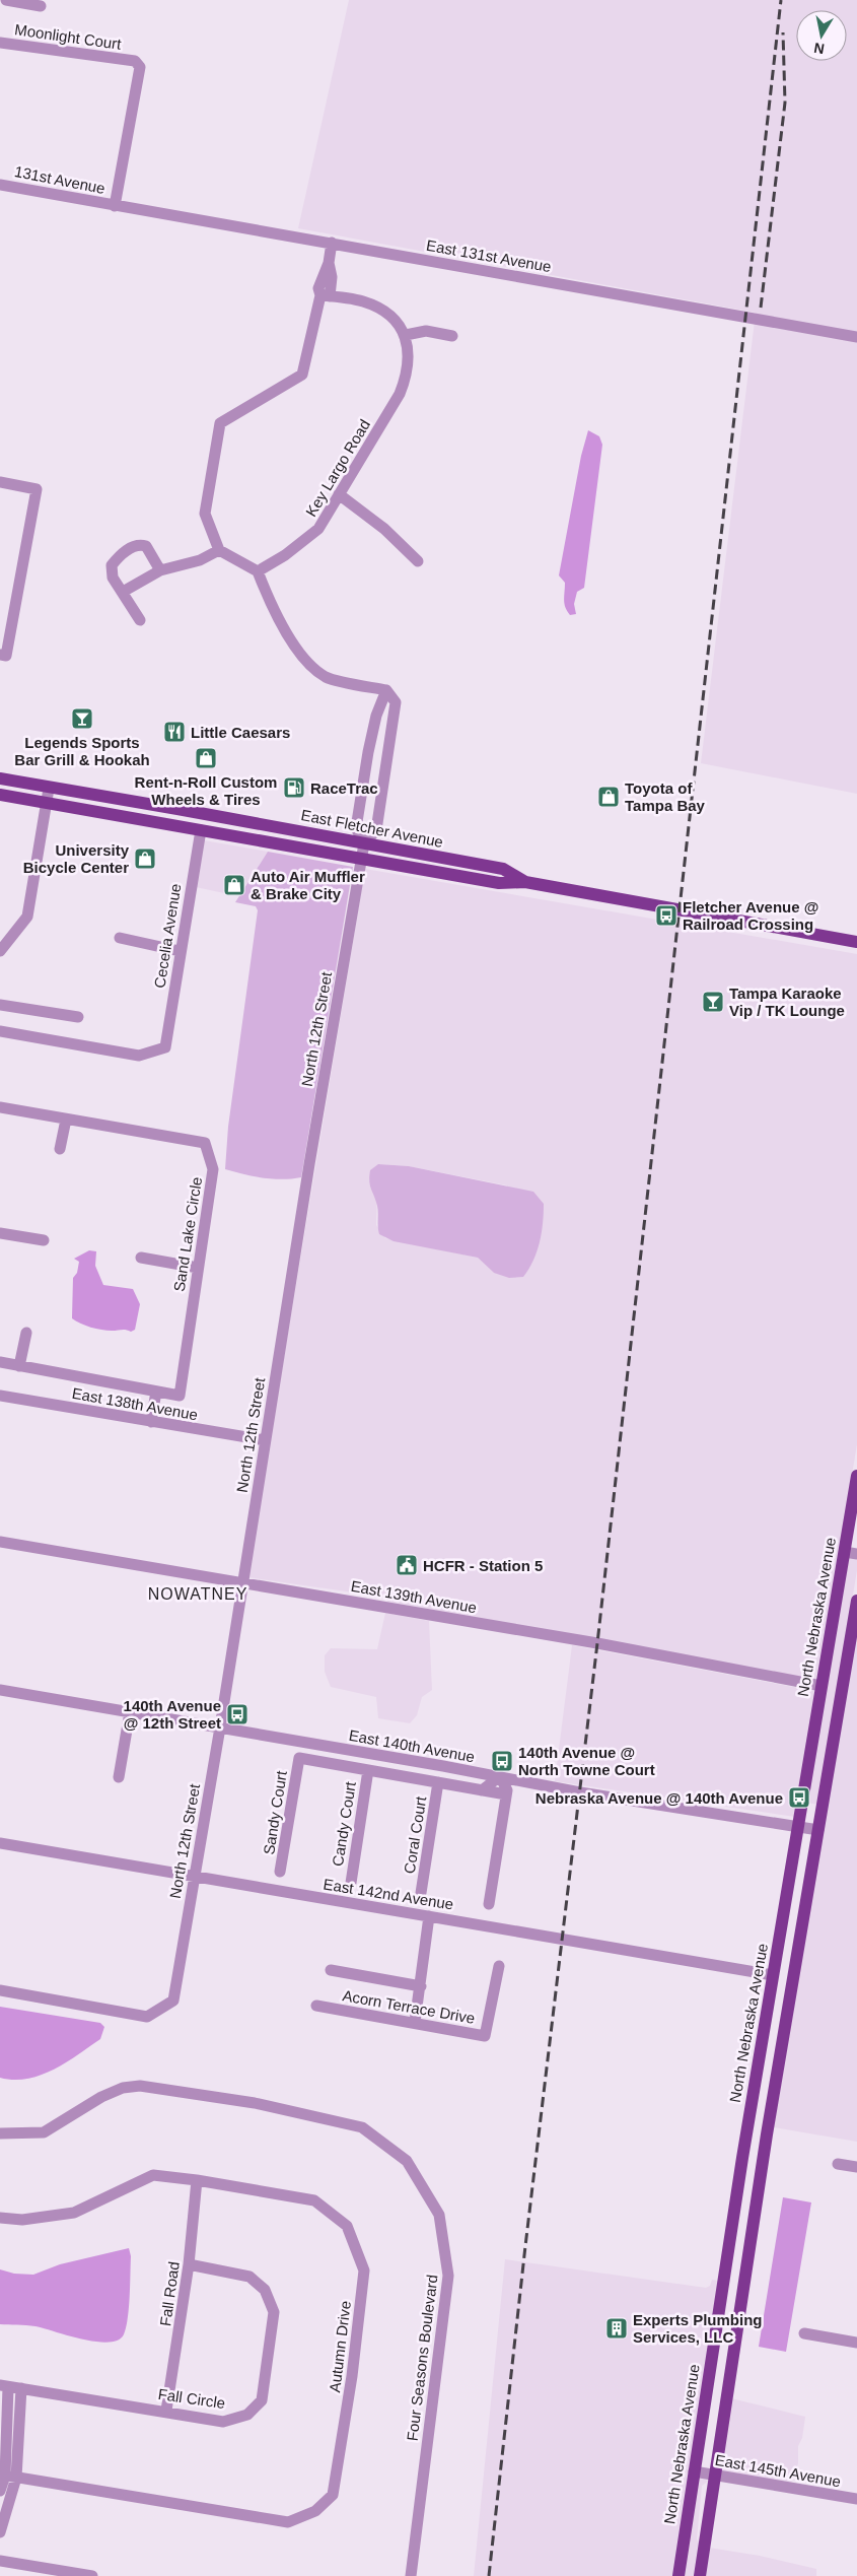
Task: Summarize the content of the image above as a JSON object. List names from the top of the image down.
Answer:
{
  "streets": {
    "main road": ["East Fletcher Avenue", "North Nebraska Avenue"],
    "street": [
      "Moonlight Court",
      "131st Avenue",
      "East 131st Avenue",
      "Key Largo Road",
      "Cecelia Avenue",
      "North 12th Street",
      "Sand Lake Circle",
      "East 138th Avenue",
      "East 139th Avenue",
      "East 140th Avenue",
      "Sandy Court",
      "Candy Court",
      "Coral Court",
      "East 142nd Avenue",
      "Acorn Terrace Drive",
      "Fall Road",
      "Autumn Drive",
      "Four Seasons Boulevard",
      "Fall Circle",
      "East 145th Avenue"
    ]
  },
  "crossings": [
    ["Moonlight Court", "131st Avenue"],
    ["Moonlight Court", "East 131st Avenue"],
    ["131st Avenue", "East 131st Avenue"],
    ["East Fletcher Avenue", "Cecelia Avenue"],
    ["East Fletcher Avenue", "North 12th Street"],
    ["North 12th Street", "East 138th Avenue"],
    ["North 12th Street", "East 139th Avenue"],
    ["North 12th Street", "East 140th Avenue"],
    ["North 12th Street", "East 142nd Avenue"],
    ["East 139th Avenue", "North Nebraska Avenue"],
    ["North Nebraska Avenue", "East 140th Avenue"],
    ["North Nebraska Avenue", "East 142nd Avenue"],
    ["North Nebraska Avenue", "East 145th Avenue"],
    ["Sandy Court", "Candy Court"],
    ["Fall Road", "Autumn Drive"],
    ["Fall Road", "Fall Circle"]
  ],
  "districts": ["NOWATNEY"],
  "places": {
    "bar": ["Legends Sports Bar Grill & Hookah", "Tampa Karaoke Vip / TK Lounge"],
    "restaurant": ["Little Caesars"],
    "shop": [
      "Rent-n-Roll Custom Wheels & Tires",
      "Toyota of Tampa Bay",
      "University Bicycle Center",
      "Auto Air Muffler & Brake City"
    ],
    "fuel station": ["RaceTrac"],
    "bus stop": [
      "Fletcher Avenue @ Railroad Crossing",
      "140th Avenue @ 12th Street",
      "140th Avenue @ North Towne Court",
      "Nebraska Avenue @ 140th Avenue"
    ],
    "public building": ["HCFR - Station 5"],
    "building": ["Experts Plumbing Services, LLC"]
  },
  "north": "bottom"
}
